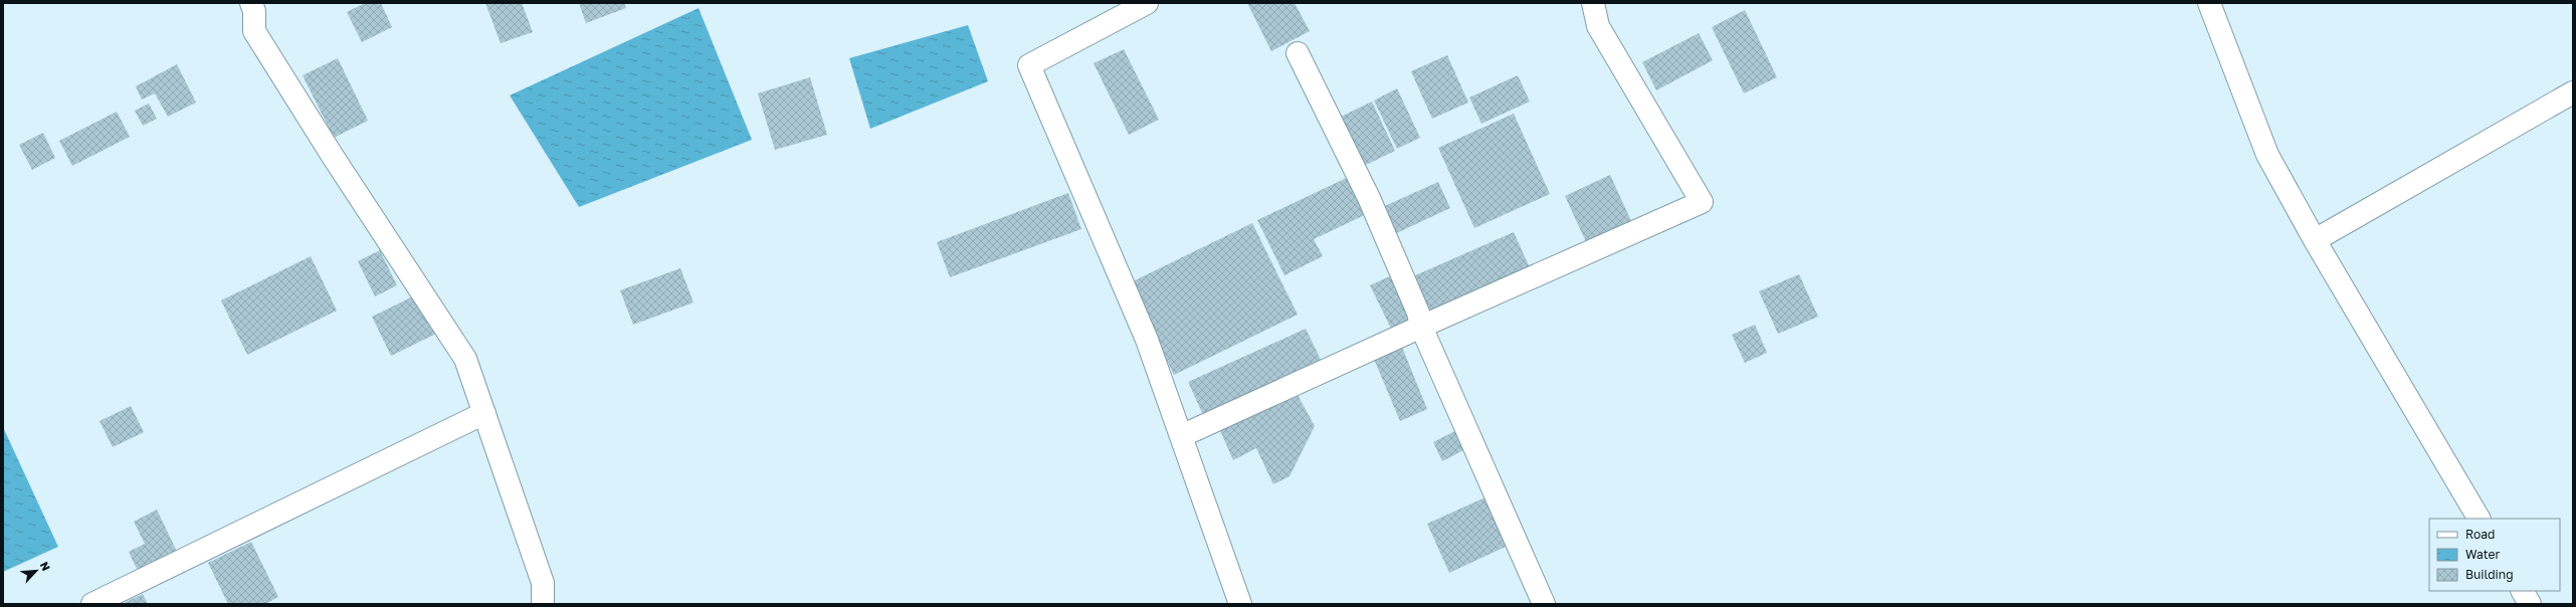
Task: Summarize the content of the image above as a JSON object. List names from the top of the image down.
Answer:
{
  "legend": ["Road", "Water", "Building"],
  "north": "top right"
}
